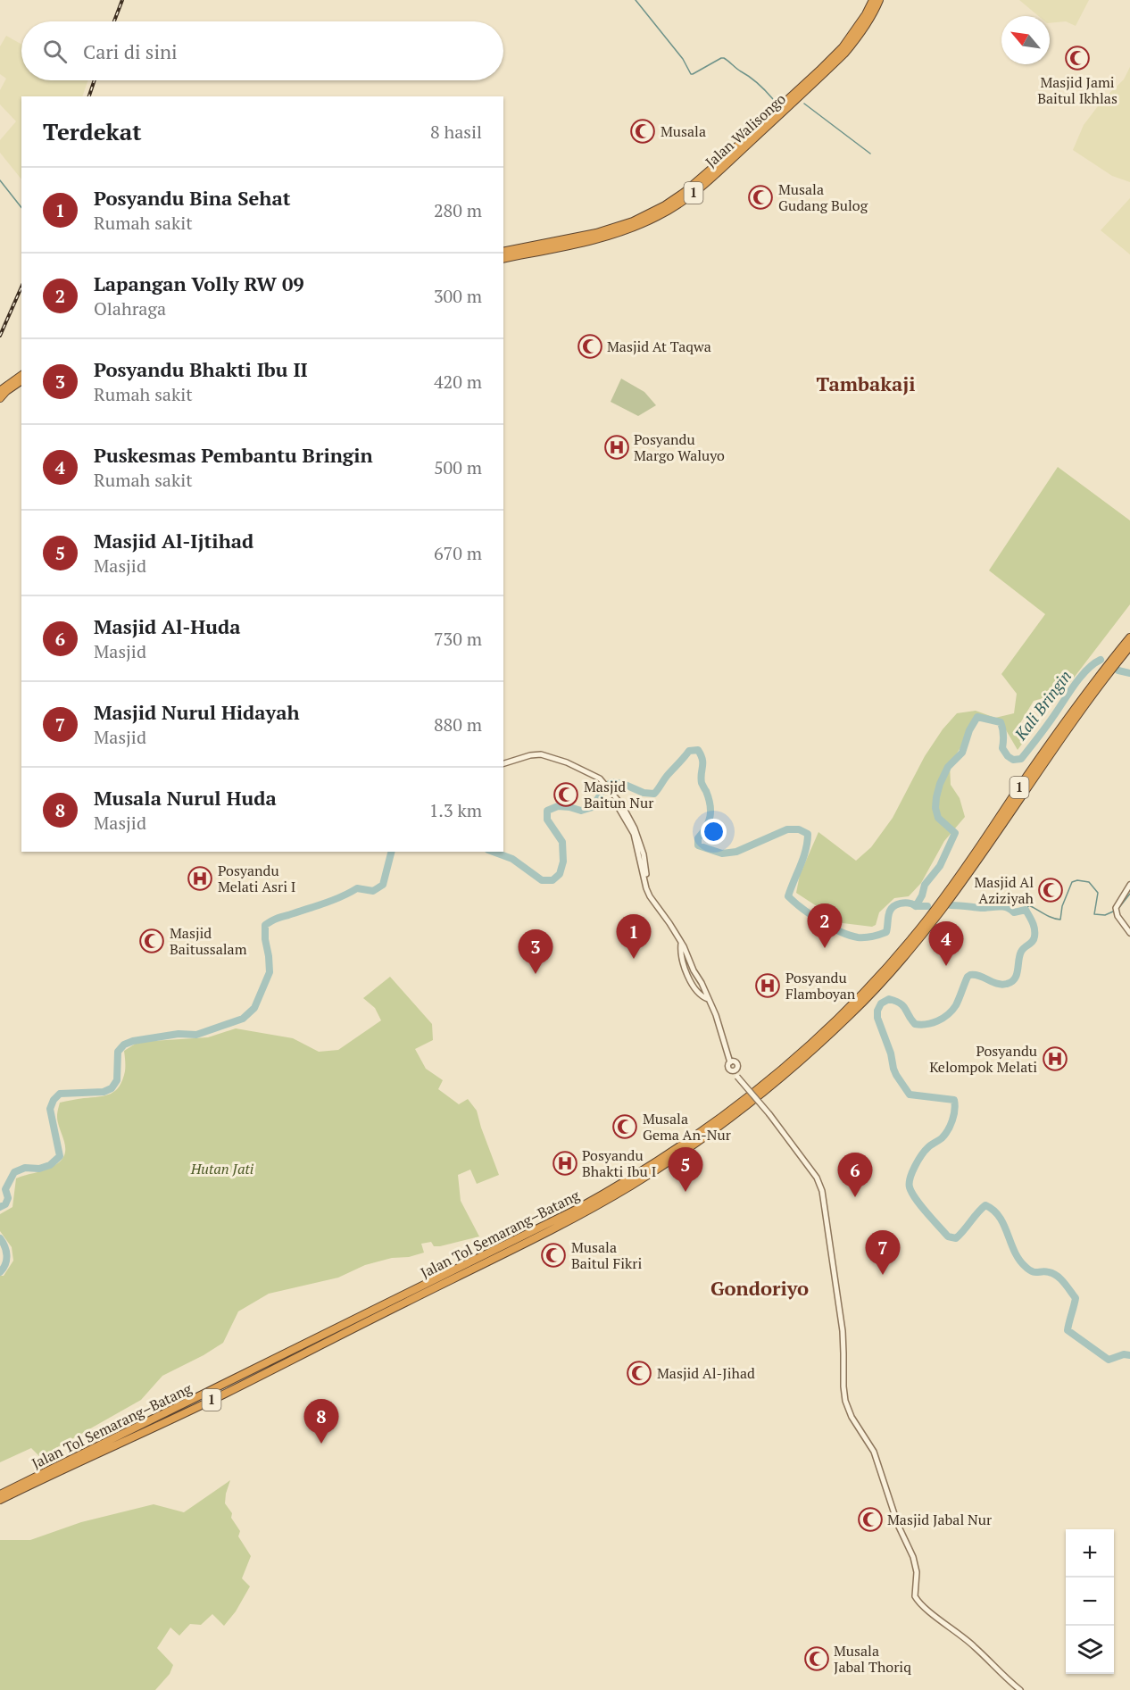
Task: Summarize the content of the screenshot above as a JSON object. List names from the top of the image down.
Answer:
{
  "streets": {
    "highway": ["Jalan Walisongo", "1", "Jalan Tol Semarang–Batang"]
  },
  "districts": ["Tambakaji", "Gondoriyo"],
  "water": ["Kali Bringin"],
  "parks": ["Hutan Jati"],
  "places": {
    "mosque": [
      "Masjid Jami Baitul Ikhlas",
      "Musala",
      "Musala Gudang Bulog",
      "Masjid At Taqwa",
      "Masjid Baitun Nur",
      "Masjid Al Aziziyah",
      "Masjid Baitussalam",
      "Musala Gema An-Nur",
      "Musala Baitul Fikri",
      "Masjid Al-Jihad",
      "Masjid Jabal Nur",
      "Musala Jabal Thoriq"
    ],
    "hospital": [
      "Posyandu Margo Waluyo",
      "Posyandu Melati Asri I",
      "Posyandu Flamboyan",
      "Posyandu Kelompok Melati",
      "Posyandu Bhakti Ibu I"
    ]
  },
  "north": "top left",
  "page": {
    "search": "Cari di sini",
    "heading": ["Terdekat", "8 hasil"],
    "list": [
      {
        "mark": "1",
        "name": "Posyandu Bina Sehat",
        "note": "Rumah sakit",
        "value": "280 m"
      },
      {
        "mark": "2",
        "name": "Lapangan Volly RW 09",
        "note": "Olahraga",
        "value": "300 m"
      },
      {
        "mark": "3",
        "name": "Posyandu Bhakti Ibu II",
        "note": "Rumah sakit",
        "value": "420 m"
      },
      {
        "mark": "4",
        "name": "Puskesmas Pembantu Bringin",
        "note": "Rumah sakit",
        "value": "500 m"
      },
      {
        "mark": "5",
        "name": "Masjid Al-Ijtihad",
        "note": "Masjid",
        "value": "670 m"
      },
      {
        "mark": "6",
        "name": "Masjid Al-Huda",
        "note": "Masjid",
        "value": "730 m"
      },
      {
        "mark": "7",
        "name": "Masjid Nurul Hidayah",
        "note": "Masjid",
        "value": "880 m"
      },
      {
        "mark": "8",
        "name": "Musala Nurul Huda",
        "note": "Masjid",
        "value": "1.3 km"
      }
    ],
    "pins": [
      "2",
      "1",
      "4",
      "3",
      "5",
      "6",
      "7",
      "8"
    ],
    "map_buttons": ["+", "−"]
  }
}
